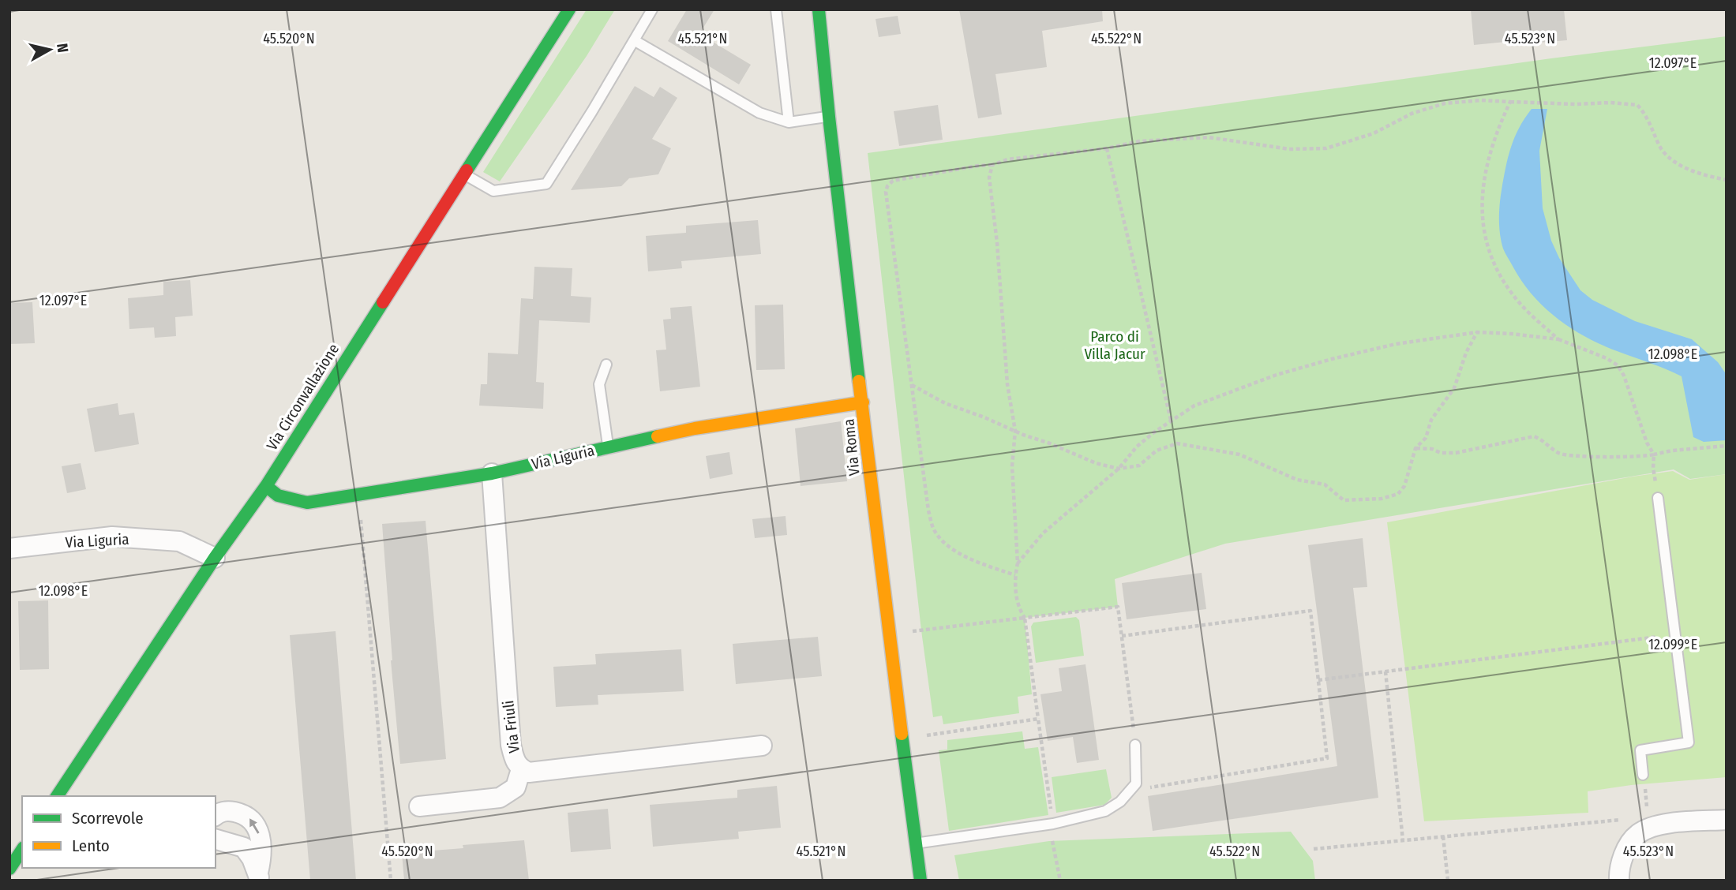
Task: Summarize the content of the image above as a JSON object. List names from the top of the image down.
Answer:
{
  "streets": {
    "street": [
      "Via Circonvallazione",
      "Via Roma",
      "Via Liguria",
      "Via Friuli"
    ]
  },
  "crossings": [
    ["Via Circonvallazione", "Via Liguria"],
    ["Via Roma", "Via Liguria"],
    ["Via Liguria", "Via Friuli"]
  ],
  "parks": ["Parco di Villa Jacur"],
  "legend": ["Scorrevole", "Lento"],
  "north": "right",
  "coordinates": [
    "45.520°N",
    "45.521°N",
    "45.522°N",
    "45.523°N",
    "12.097°E",
    "12.098°E",
    "12.099°E"
  ]
}
